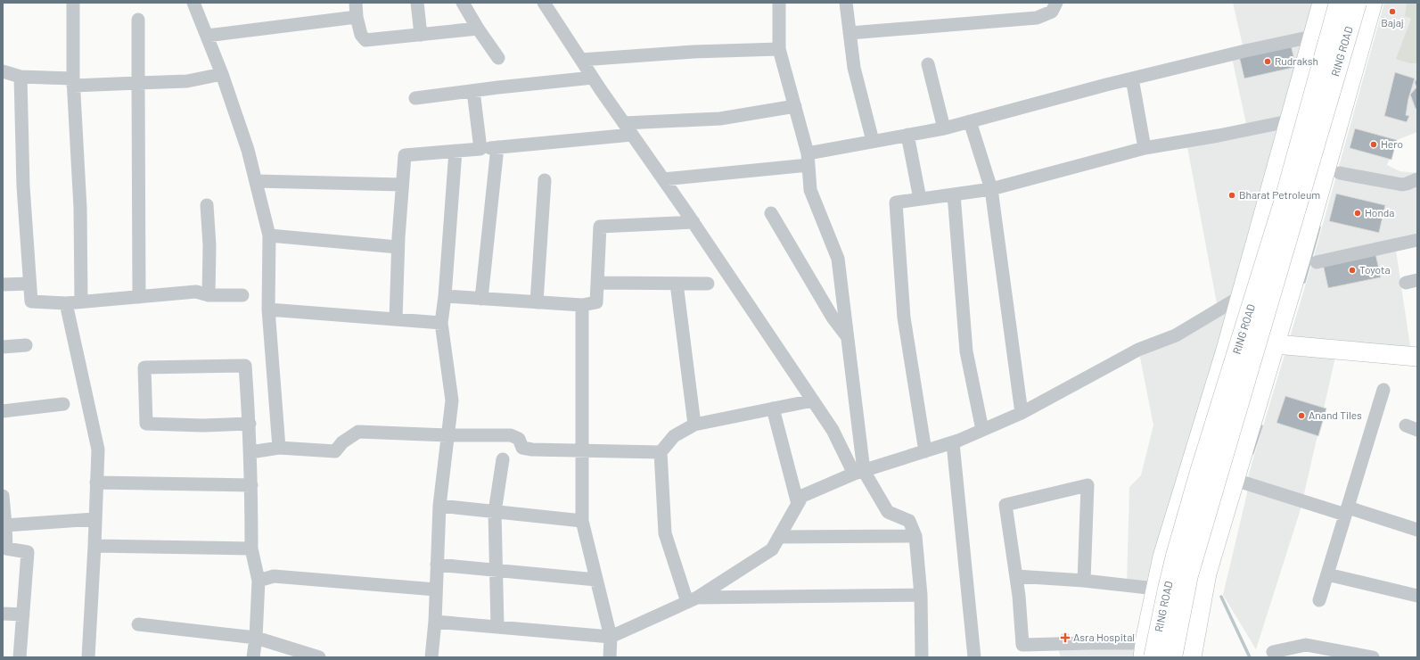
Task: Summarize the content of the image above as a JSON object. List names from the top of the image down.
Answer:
{
  "streets": {
    "highway": ["RING ROAD"]
  },
  "places": {
    "other": [
      "Bajaj",
      "Rudraksh",
      "Hero",
      "Bharat Petroleum",
      "Honda",
      "Toyota",
      "Anand Tiles"
    ],
    "health": ["Asra Hospital"]
  }
}
